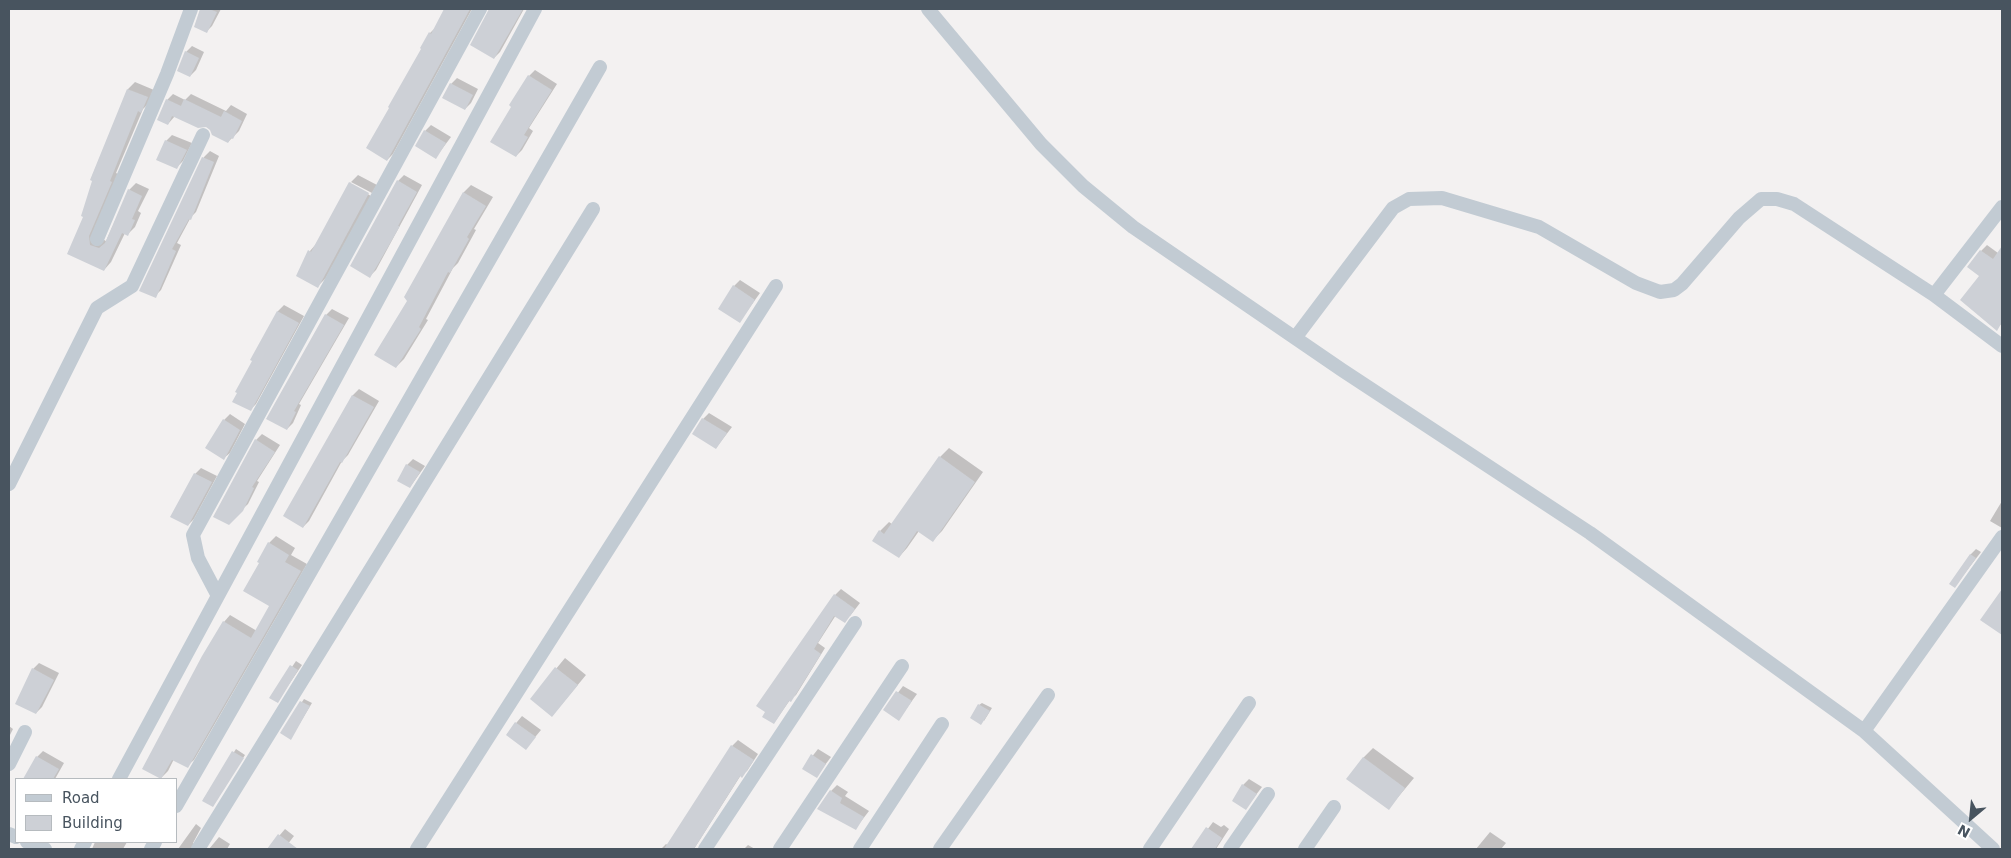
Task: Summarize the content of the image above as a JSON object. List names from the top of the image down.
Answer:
{
  "legend": ["Road", "Building"],
  "north": "bottom left"
}
